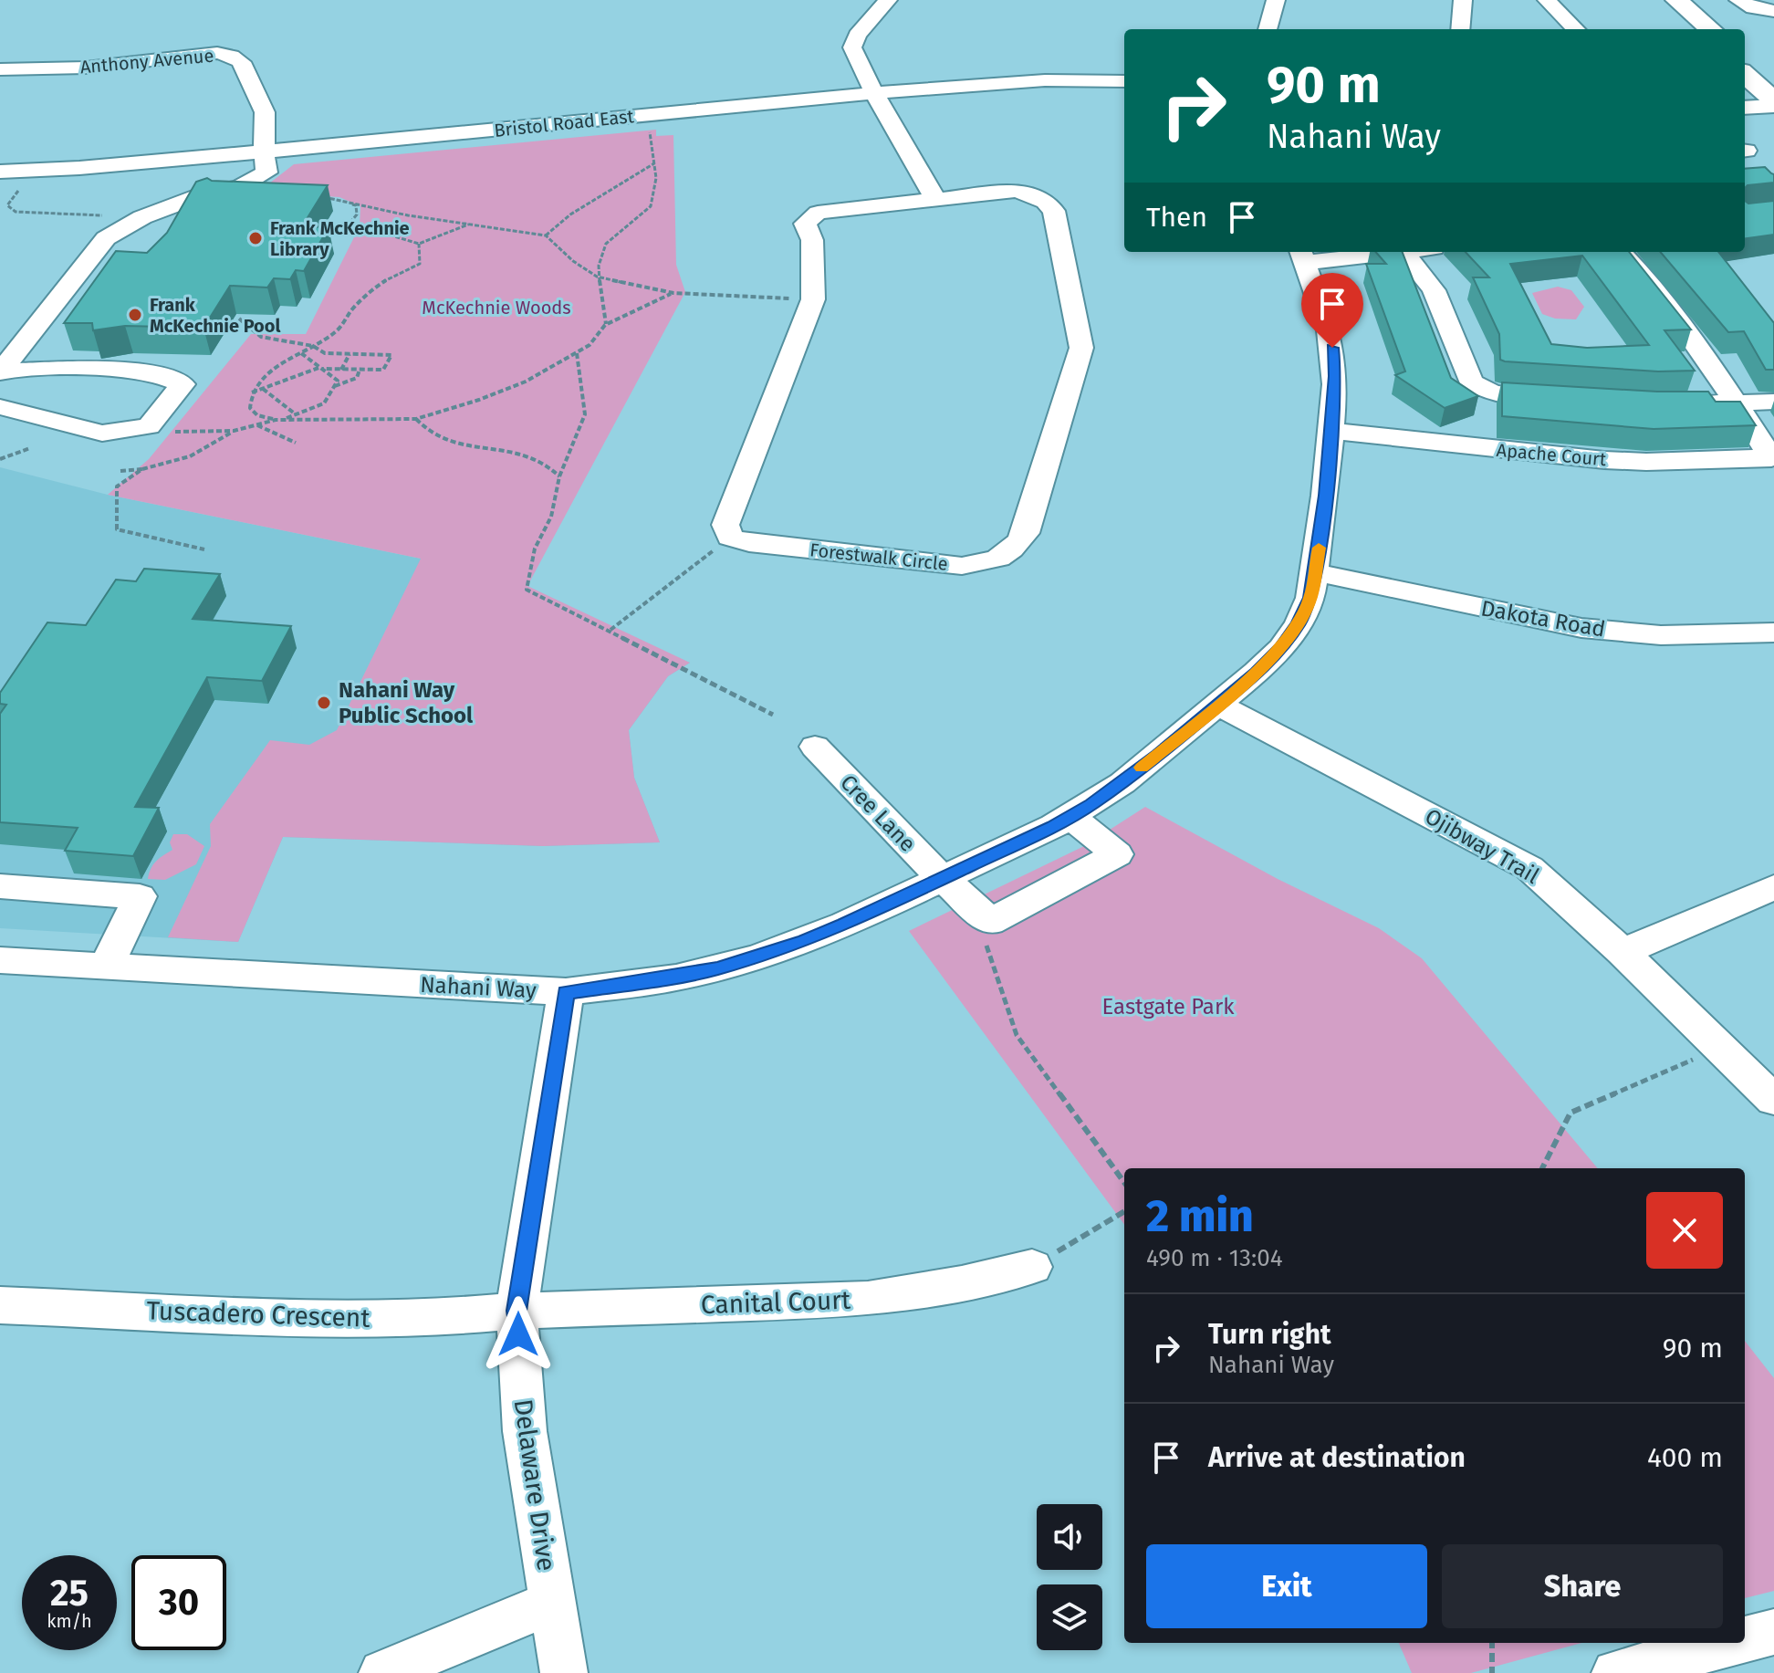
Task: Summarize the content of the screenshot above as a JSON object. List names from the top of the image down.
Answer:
{
  "streets": {
    "street": [
      "Anthony Avenue",
      "Bristol Road East",
      "Apache Court",
      "Forestwalk Circle",
      "Dakota Road",
      "Cree Lane",
      "Ojibway Trail",
      "Nahani Way",
      "Canital Court",
      "Tuscadero Crescent",
      "Delaware Drive"
    ]
  },
  "crossings": [
    ["Anthony Avenue", "Bristol Road East"],
    ["Apache Court", "Nahani Way"],
    ["Dakota Road", "Nahani Way"],
    ["Cree Lane", "Nahani Way"],
    ["Ojibway Trail", "Nahani Way"],
    ["Nahani Way", "Delaware Drive"],
    ["Canital Court", "Tuscadero Crescent"],
    ["Canital Court", "Delaware Drive"],
    ["Tuscadero Crescent", "Delaware Drive"]
  ],
  "parks": ["McKechnie Woods", "Eastgate Park"],
  "places": ["Frank McKechnie Library", "Frank McKechnie Pool", "Nahani Way Public School"],
  "page": {
    "turn": ["90 m", "Nahani Way"],
    "then": "Then",
    "heading": ["2 min", "490 m · 13:04"],
    "list": [
      {
        "name": "Turn right",
        "note": "Nahani Way",
        "value": "90 m"
      },
      {
        "name": "Arrive at destination",
        "value": "400 m"
      }
    ],
    "buttons": ["Exit", "Share"],
    "speed": "25 km/h",
    "limit": "30"
  }
}
